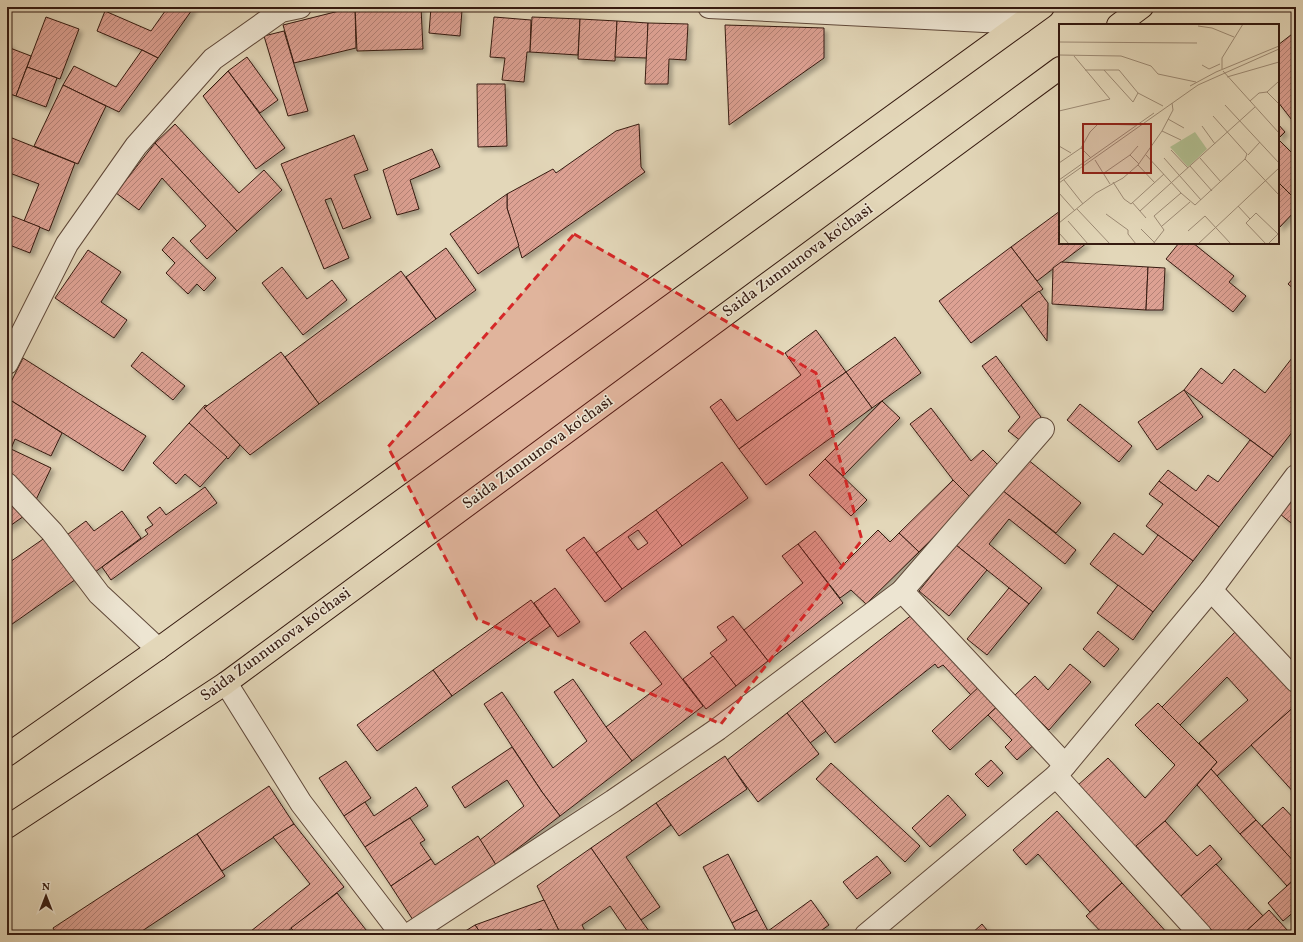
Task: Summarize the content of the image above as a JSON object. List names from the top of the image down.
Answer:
{
  "streets": {
    "main road": ["Saida Zunnunova ko'chasi"]
  },
  "north": "top"
}
